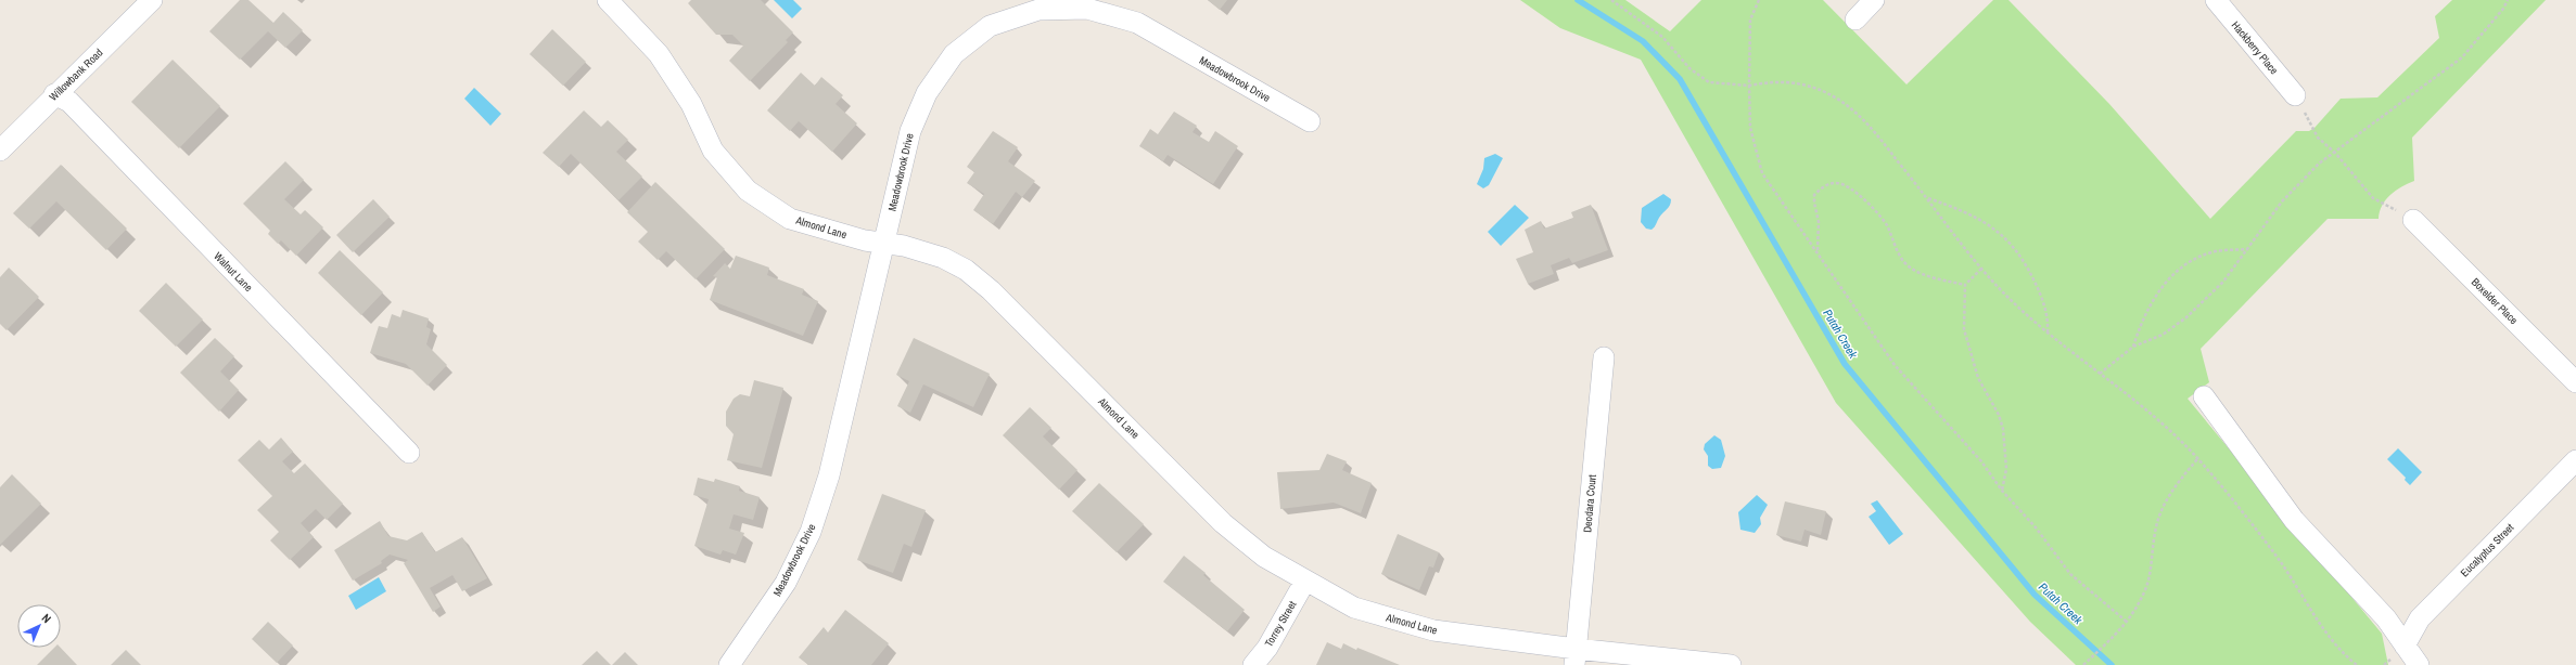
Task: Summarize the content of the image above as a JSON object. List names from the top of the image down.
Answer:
{
  "streets": {
    "street": [
      "Hackberry Place",
      "Willowbank Road",
      "Meadowbrook Drive",
      "Almond Lane",
      "Walnut Lane",
      "Boxelder Place",
      "Deodara Court",
      "Eucalyptus Street",
      "Torrey Street"
    ]
  },
  "crossings": [
    ["Willowbank Road", "Walnut Lane"],
    ["Meadowbrook Drive", "Almond Lane"],
    ["Almond Lane", "Deodara Court"],
    ["Almond Lane", "Torrey Street"]
  ],
  "water": ["Putah Creek"],
  "north": "top right"
}
